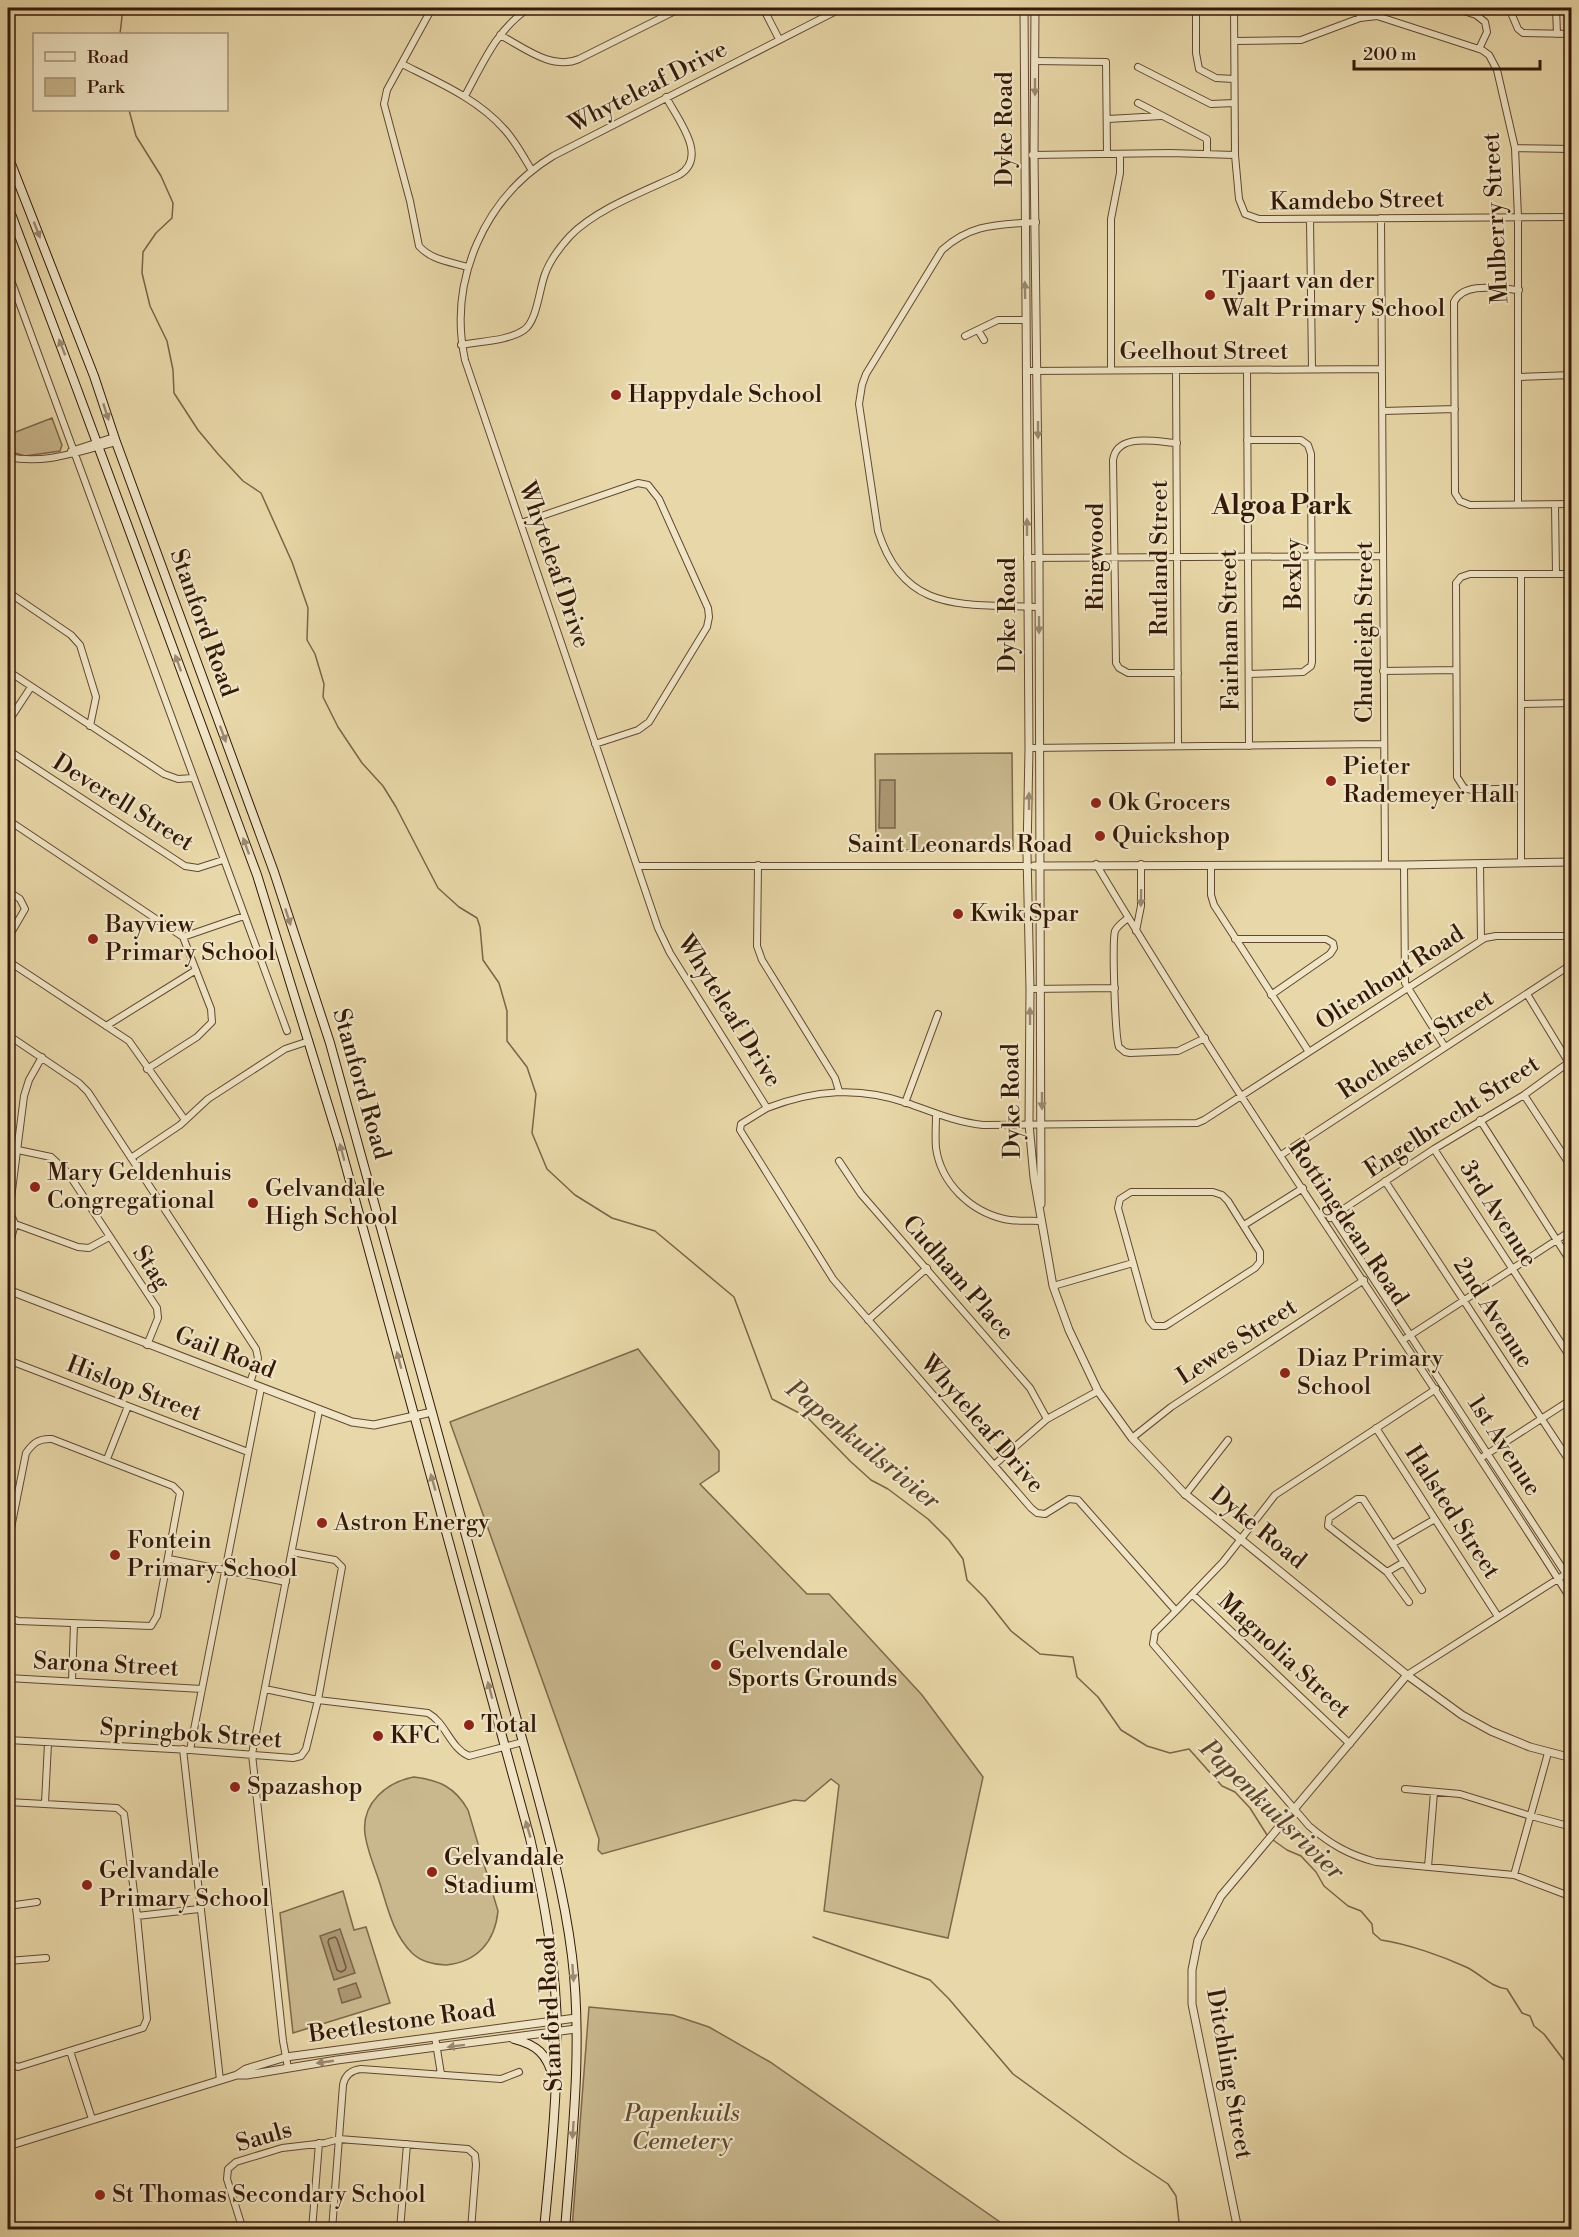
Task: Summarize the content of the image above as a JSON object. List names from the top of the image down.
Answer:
{
  "streets": {
    "main road": ["Stanford Road"],
    "street": [
      "Whyteleaf Drive",
      "Dyke Road",
      "Kamdebo Street",
      "Mulberry Street",
      "Geelhout Street",
      "Ringwood",
      "Rutland Street",
      "Bexley",
      "Fairham Street",
      "Chudleigh Street",
      "Deverell Street",
      "Saint Leonards Road",
      "Olienhout Road",
      "Rochester Street",
      "Engelbrecht Street",
      "3rd Avenue",
      "Rottingdean Road",
      "Stag",
      "Cudham Place",
      "2nd Avenue",
      "Lewes Street",
      "Gail Road",
      "Hislop Street",
      "1st Avenue",
      "Halsted Street",
      "Magnolia Street",
      "Sarona Street",
      "Springbok Street",
      "Beetlestone Road",
      "Ditchling Street",
      "Sauls"
    ]
  },
  "crossings": [
    ["Whyteleaf Drive", "Saint Leonards Road"],
    ["Whyteleaf Drive", "Olienhout Road"],
    ["Dyke Road", "Geelhout Street"],
    ["Dyke Road", "Saint Leonards Road"],
    ["Dyke Road", "Olienhout Road"],
    ["Dyke Road", "Lewes Street"],
    ["Dyke Road", "Ditchling Street"],
    ["Kamdebo Street", "Mulberry Street"],
    ["Kamdebo Street", "Chudleigh Street"],
    ["Geelhout Street", "Rutland Street"],
    ["Geelhout Street", "Fairham Street"],
    ["Geelhout Street", "Chudleigh Street"],
    ["Ringwood", "Rutland Street"],
    ["Bexley", "Fairham Street"],
    ["Stanford Road", "Gail Road"],
    ["Stanford Road", "Beetlestone Road"],
    ["Chudleigh Street", "Saint Leonards Road"],
    ["Saint Leonards Road", "Rottingdean Road"],
    ["Olienhout Road", "Rottingdean Road"],
    ["Rochester Street", "Rottingdean Road"],
    ["Engelbrecht Street", "3rd Avenue"],
    ["Engelbrecht Street", "Rottingdean Road"],
    ["Engelbrecht Street", "2nd Avenue"],
    ["Engelbrecht Street", "1st Avenue"],
    ["Rottingdean Road", "Lewes Street"],
    ["Rottingdean Road", "1st Avenue"],
    ["Stag", "Gail Road"],
    ["Magnolia Street", "Ditchling Street"],
    ["Beetlestone Road", "Sauls"]
  ],
  "districts": ["Algoa Park"],
  "water": ["Papenkuilsrivier"],
  "parks": ["Papenkuils Cemetery"],
  "places": [
    "Tjaart van der Walt Primary School",
    "Happydale School",
    "Pieter Rademeyer Hall",
    "Ok Grocers",
    "Quickshop",
    "Kwik Spar",
    "Bayview Primary School",
    "Mary Geldenhuis Congregational",
    "Gelvandale High School",
    "Diaz Primary School",
    "Astron Energy",
    "Fontein Primary School",
    "Gelvendale Sports Grounds",
    "Total",
    "KFC",
    "Spazashop",
    "Gelvandale Stadium",
    "Gelvandale Primary School",
    "St Thomas Secondary School"
  ],
  "legend": ["Road", "Park"],
  "scale_bar": "200 m"
}
